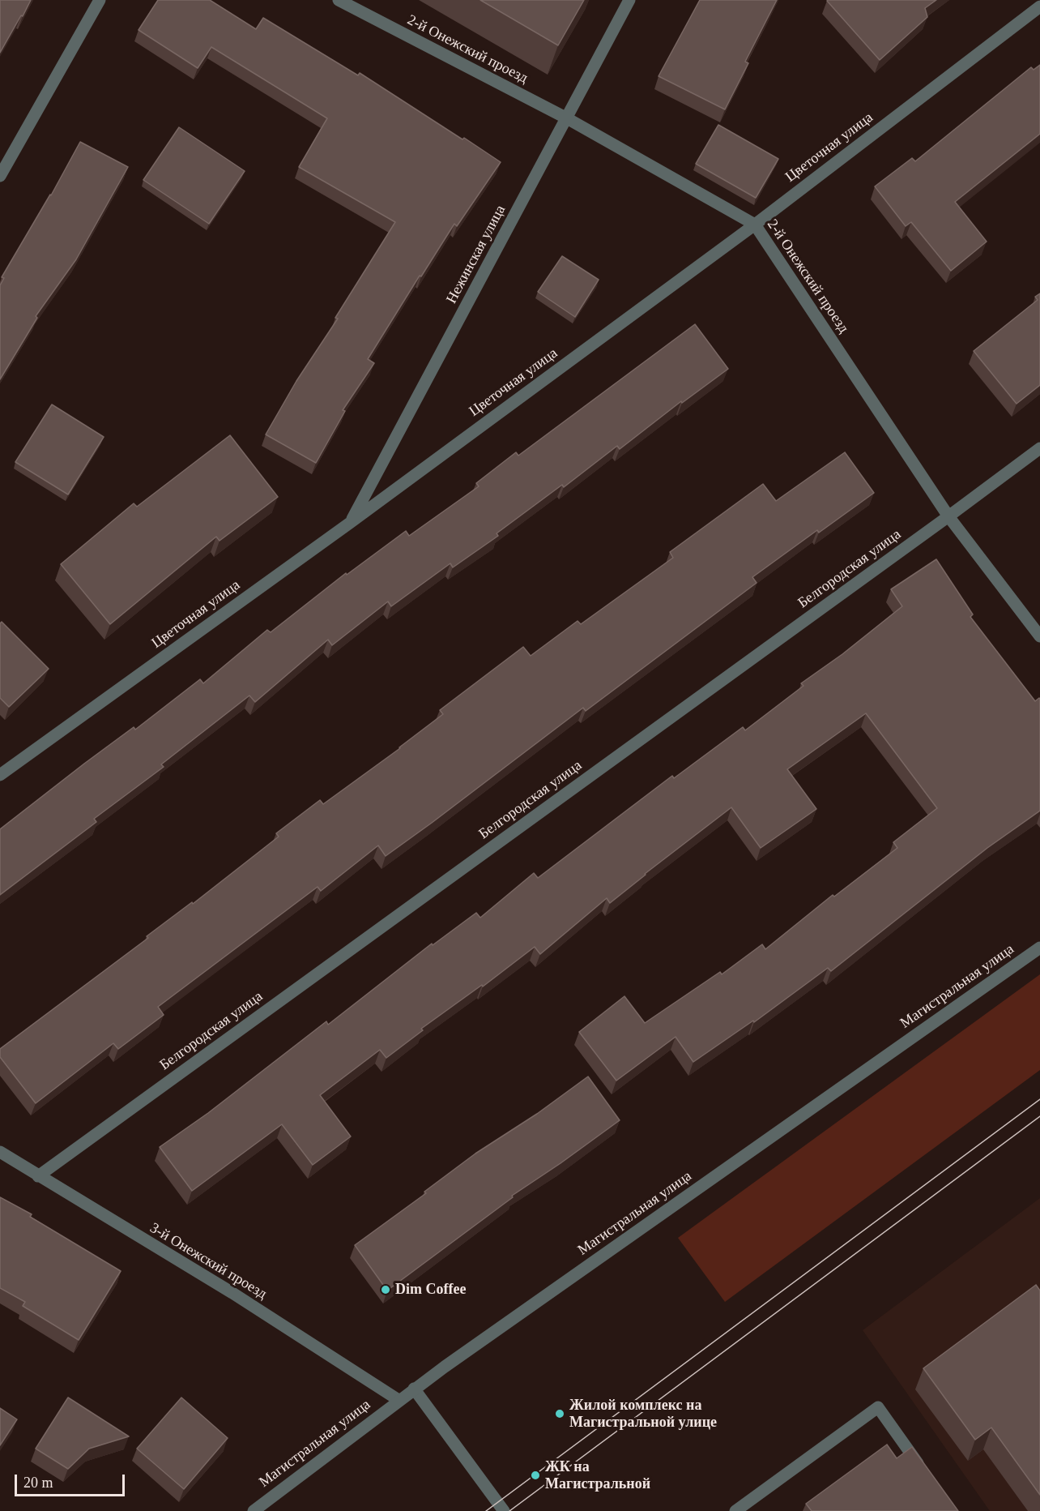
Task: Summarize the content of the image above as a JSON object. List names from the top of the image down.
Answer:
{
  "streets": {
    "street": [
      "2-й Онежский проезд",
      "Цветочная улица",
      "Нежинская улица",
      "Белгородская улица",
      "Магистральная улица",
      "3-й Онежский проезд"
    ]
  },
  "crossings": [
    ["2-й Онежский проезд", "Цветочная улица"],
    ["2-й Онежский проезд", "Нежинская улица"],
    ["2-й Онежский проезд", "Белгородская улица"],
    ["Цветочная улица", "Нежинская улица"],
    ["Белгородская улица", "3-й Онежский проезд"],
    ["Магистральная улица", "3-й Онежский проезд"]
  ],
  "places": ["Dim Coffee", "Жилой комплекс на Магистральной улице", "ЖК на Магистральной"],
  "scale_bar": "20 m"
}
